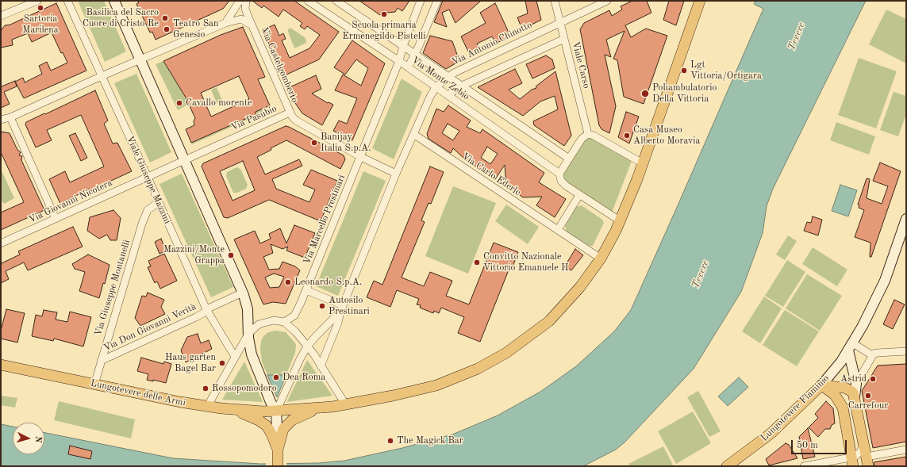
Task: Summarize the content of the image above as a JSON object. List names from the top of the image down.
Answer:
{
  "streets": {
    "main road": ["Lungotevere delle Armi", "Lungotevere Flaminio"],
    "street": [
      "Via Antonio Chinotto",
      "Via Castelgomberto",
      "Viale Carso",
      "Via Monte Zebio",
      "Via Pasubio",
      "Via Carlo Ederle",
      "Viale Giuseppe Mazzini",
      "Via Giovanni Nicotera",
      "Via Marcello Prestinari",
      "Via Giuseppe Montanelli",
      "Via Don Giovanni Verità"
    ]
  },
  "crossings": [
    ["Via Antonio Chinotto", "Viale Carso"],
    ["Via Antonio Chinotto", "Via Monte Zebio"],
    ["Via Castelgomberto", "Via Pasubio"],
    ["Via Castelgomberto", "Viale Giuseppe Mazzini"],
    ["Via Monte Zebio", "Via Marcello Prestinari"],
    ["Via Pasubio", "Viale Giuseppe Mazzini"],
    ["Via Pasubio", "Via Giovanni Nicotera"],
    ["Via Pasubio", "Via Marcello Prestinari"],
    ["Viale Giuseppe Mazzini", "Via Giovanni Nicotera"],
    ["Viale Giuseppe Mazzini", "Via Giuseppe Montanelli"],
    ["Viale Giuseppe Mazzini", "Via Don Giovanni Verità"],
    ["Via Giuseppe Montanelli", "Via Don Giovanni Verità"],
    ["Via Giuseppe Montanelli", "Lungotevere delle Armi"]
  ],
  "water": ["Tevere"],
  "places": [
    "Sartoria Marilena",
    "Scuola primaria Ermenegildo Pistelli",
    "Basilica del Sacro Cuore di Cristo Re",
    "Teatro San Genesio",
    "Lgt Vittoria/Ortigara",
    "Poliambulatorio Della Vittoria",
    "Cavallo morente",
    "Casa Museo Alberto Moravia",
    "Banijay Italia S.p.A.",
    "Mazzini/Monte Grappa",
    "Convitto Nazionale Vittorio Emanuele II",
    "Leonardo S.p.A.",
    "Autosilo Prestinari",
    "Haus garten Bagel Bar",
    "Dea Roma",
    "Astrid",
    "Rossopomodoro",
    "Carrefour",
    "The Magick Bar"
  ],
  "scale_bar": "50 m",
  "north": "right"
}
